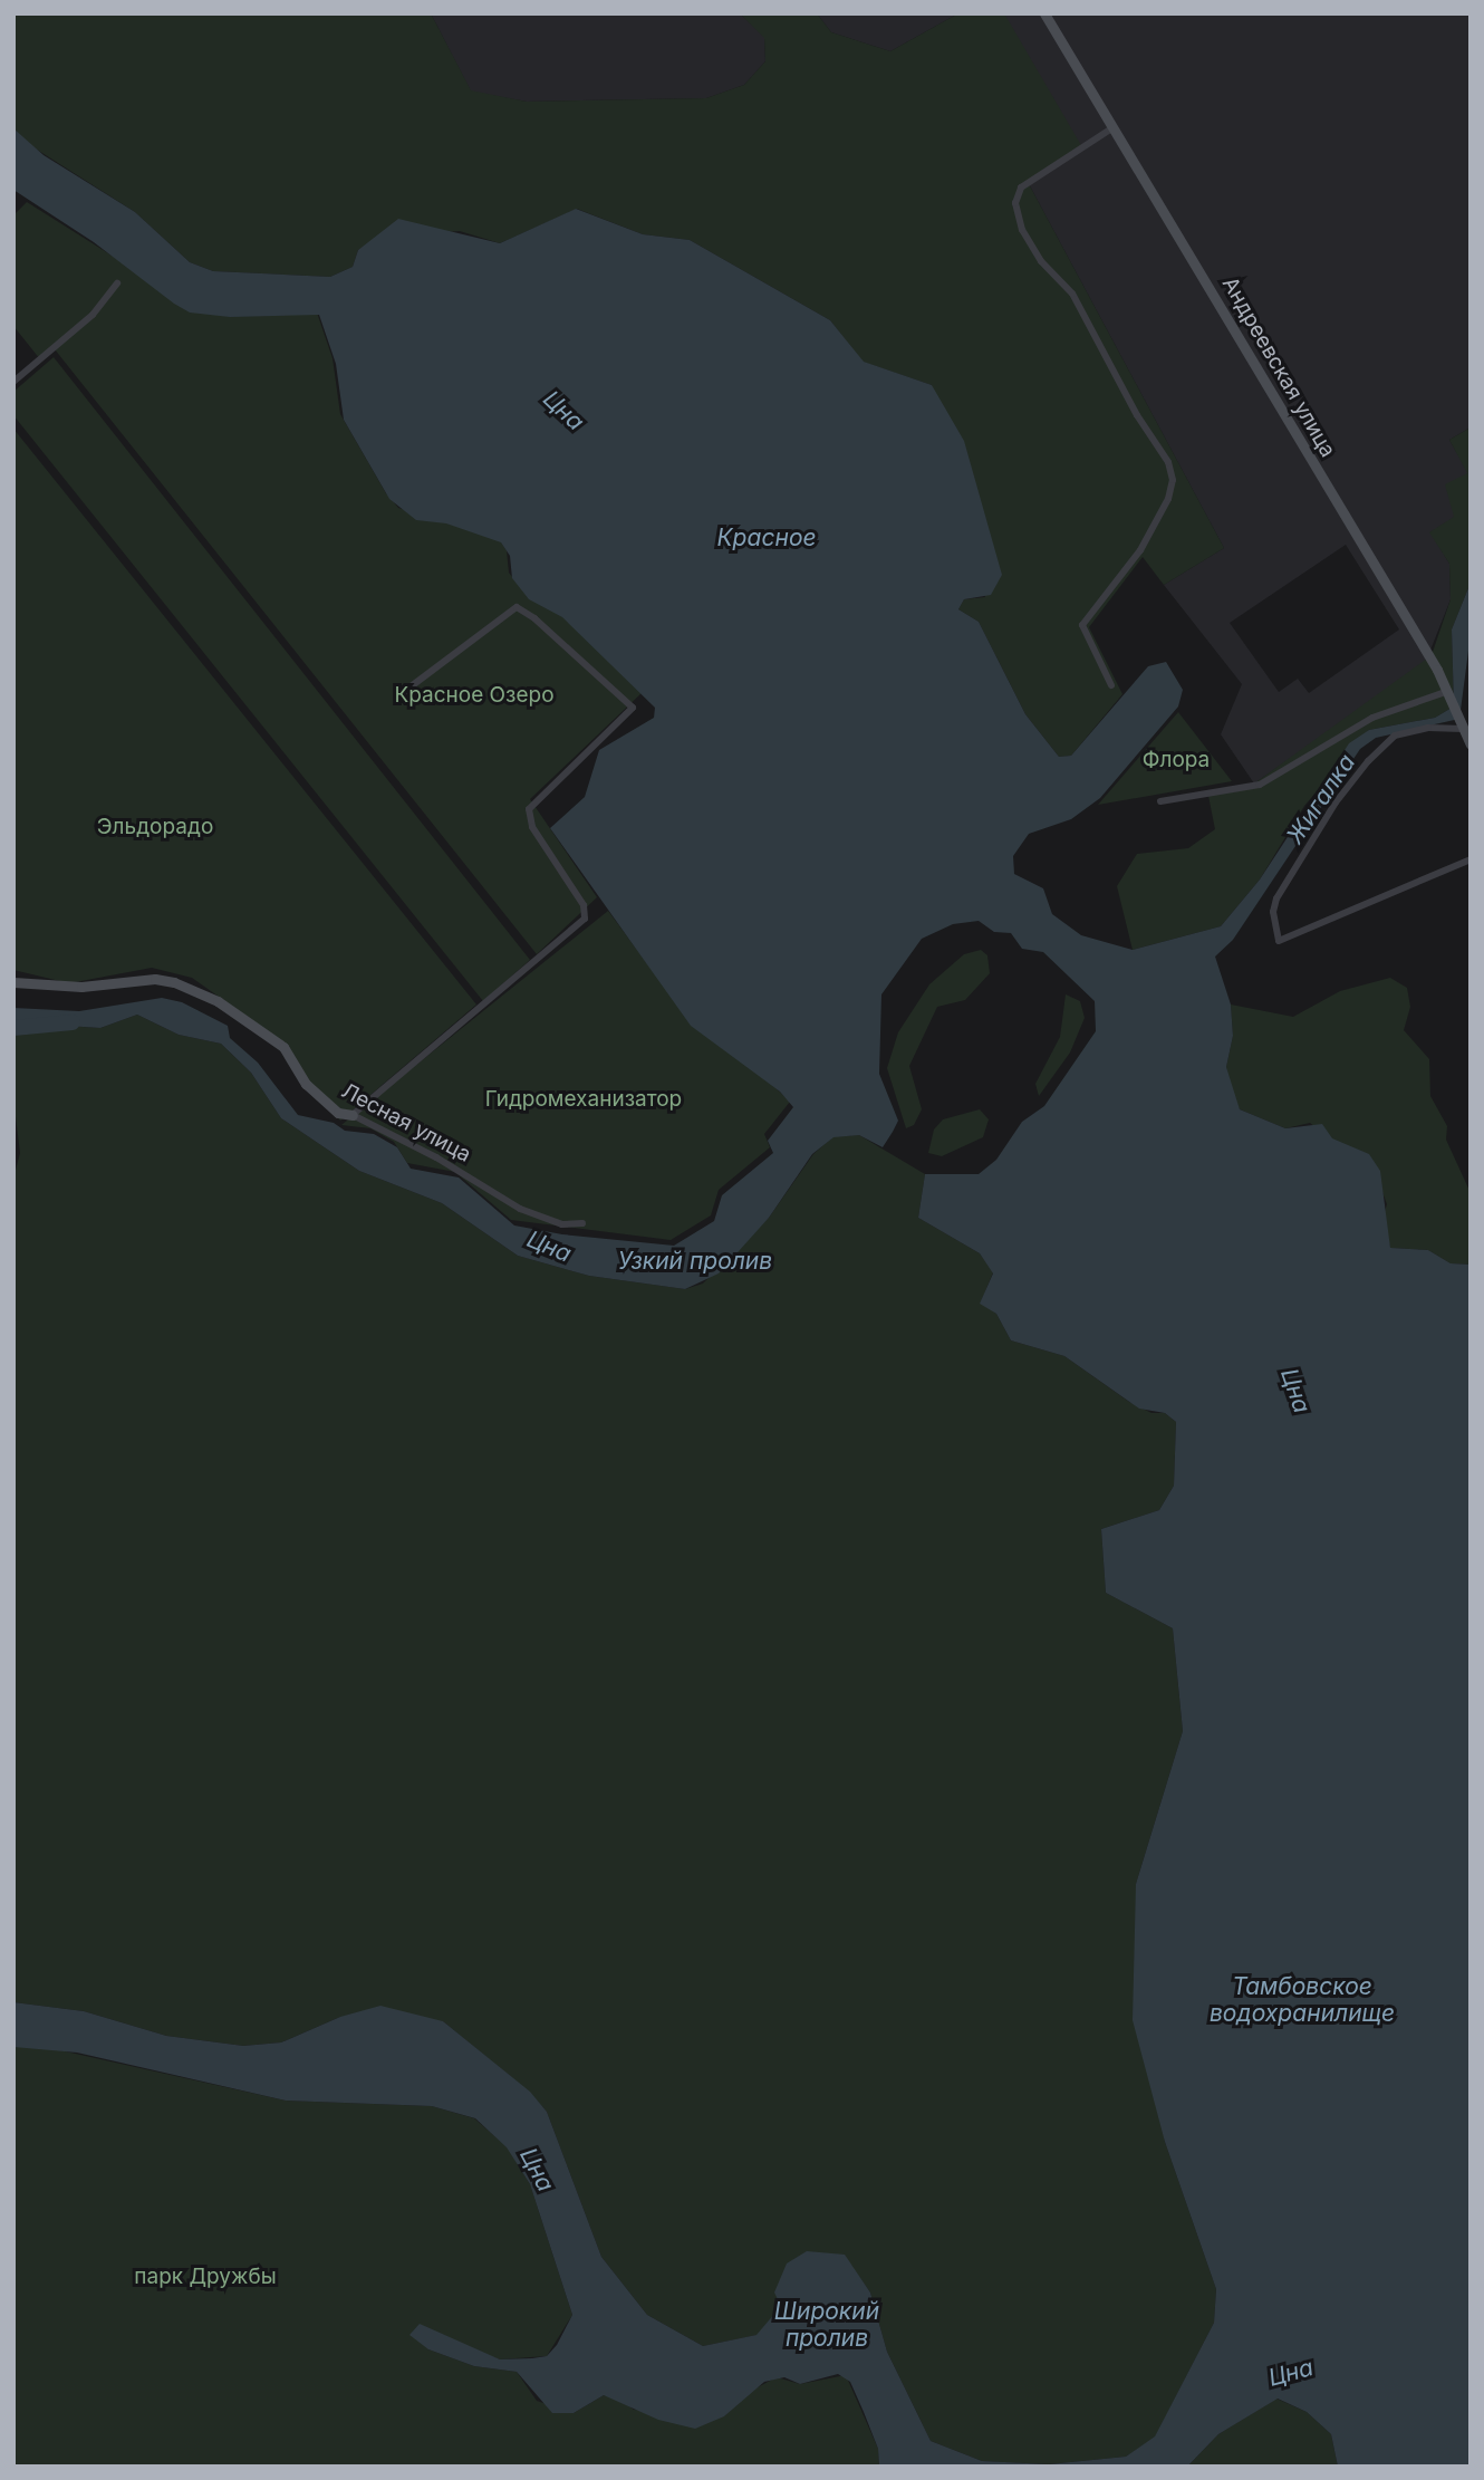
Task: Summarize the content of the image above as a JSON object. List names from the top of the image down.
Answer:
{
  "streets": {
    "street": ["Андреевская улица", "Лесная улица"]
  },
  "water": [
    "Цна",
    "Красное",
    "Жигалка",
    "Узкий пролив",
    "Тамбовское водохранилище",
    "Широкий пролив"
  ],
  "parks": [
    "Красное Озеро",
    "Флора",
    "Эльдорадо",
    "Гидромеханизатор",
    "парк Дружбы"
  ]
}
